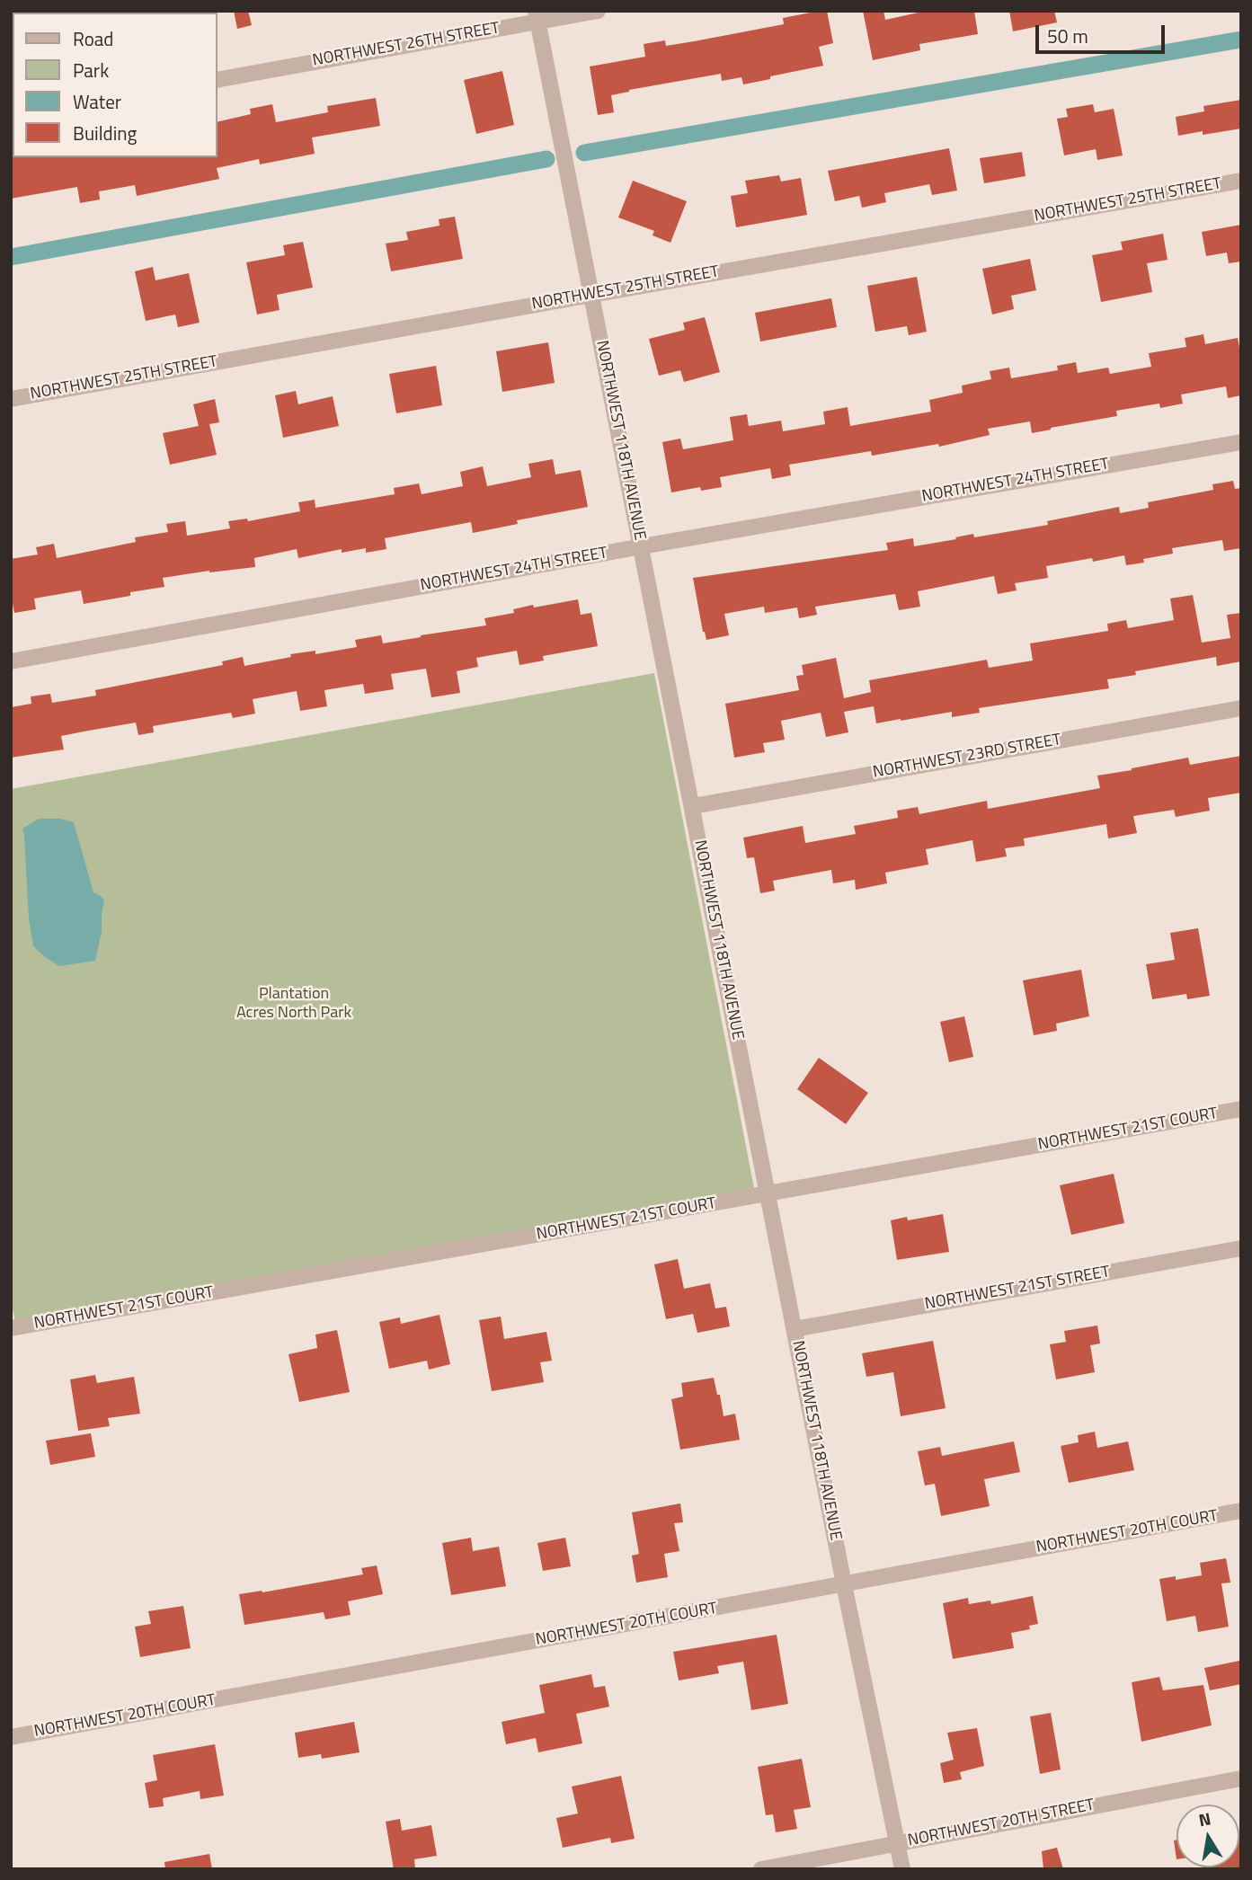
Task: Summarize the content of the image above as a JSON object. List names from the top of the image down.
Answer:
{
  "streets": {
    "street": [
      "NORTHWEST 26TH STREET",
      "NORTHWEST 25TH STREET",
      "NORTHWEST 118TH AVENUE",
      "NORTHWEST 24TH STREET",
      "NORTHWEST 23RD STREET",
      "NORTHWEST 21ST COURT",
      "NORTHWEST 21ST STREET",
      "NORTHWEST 20TH COURT",
      "NORTHWEST 20TH STREET"
    ]
  },
  "crossings": [
    ["NORTHWEST 26TH STREET", "NORTHWEST 118TH AVENUE"],
    ["NORTHWEST 25TH STREET", "NORTHWEST 118TH AVENUE"],
    ["NORTHWEST 118TH AVENUE", "NORTHWEST 24TH STREET"],
    ["NORTHWEST 118TH AVENUE", "NORTHWEST 23RD STREET"],
    ["NORTHWEST 118TH AVENUE", "NORTHWEST 21ST COURT"],
    ["NORTHWEST 118TH AVENUE", "NORTHWEST 21ST STREET"],
    ["NORTHWEST 118TH AVENUE", "NORTHWEST 20TH COURT"],
    ["NORTHWEST 118TH AVENUE", "NORTHWEST 20TH STREET"]
  ],
  "parks": ["Plantation Acres North Park"],
  "legend": [
    "Road",
    "Park",
    "Water",
    "Building"
  ],
  "scale_bar": "50 m",
  "north": "top"
}
